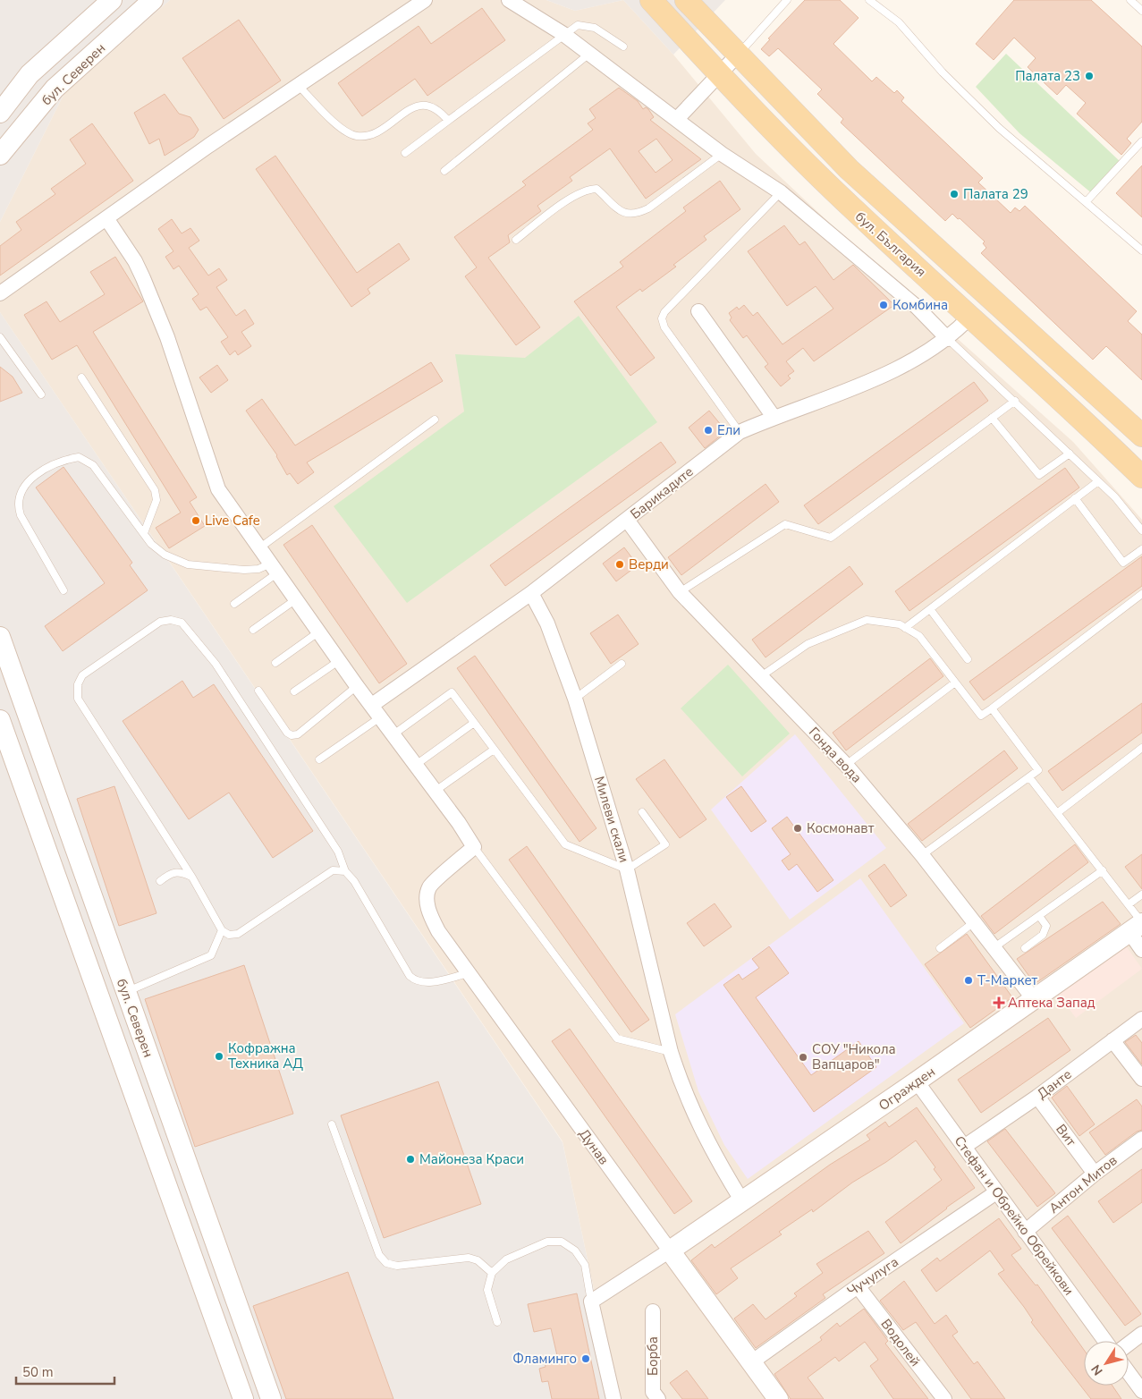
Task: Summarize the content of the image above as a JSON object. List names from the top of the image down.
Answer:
{
  "streets": {
    "main road": [
      "бул. Северен",
      "бул. България",
      "Огражден",
      "Дунав"
    ],
    "street": [
      "Барикадите",
      "Гонда вода",
      "Милеви скали",
      "Данте",
      "Вит",
      "Антон Митов",
      "Стефан и Обрейко Обрейкови",
      "Чучулуга",
      "Водолей",
      "Борба"
    ]
  },
  "crossings": [
    ["бул. България", "Барикадите"],
    ["Барикадите", "Гонда вода"],
    ["Барикадите", "Милеви скали"],
    ["Гонда вода", "Огражден"],
    ["Милеви скали", "Огражден"],
    ["Данте", "Вит"],
    ["Данте", "Стефан и Обрейко Обрейкови"],
    ["Огражден", "Дунав"],
    ["Огражден", "Стефан и Обрейко Обрейкови"],
    ["Вит", "Антон Митов"],
    ["Дунав", "Чучулуга"],
    ["Антон Митов", "Стефан и Обрейко Обрейкови"],
    ["Стефан и Обрейко Обрейкови", "Чучулуга"],
    ["Чучулуга", "Водолей"]
  ],
  "places": {
    "other": [
      "Палата 23",
      "Палата 29",
      "Комбина",
      "Ели",
      "Live Cafe",
      "Верди",
      "Космонавт",
      "Т-Маркет",
      "Кофражна Техника АД",
      "СОУ \"Никола Вапцаров\"",
      "Майонеза Краси",
      "Фламинго"
    ],
    "health": ["Аптека Запад"]
  },
  "scale_bar": "50 m",
  "north": "bottom left"
}
